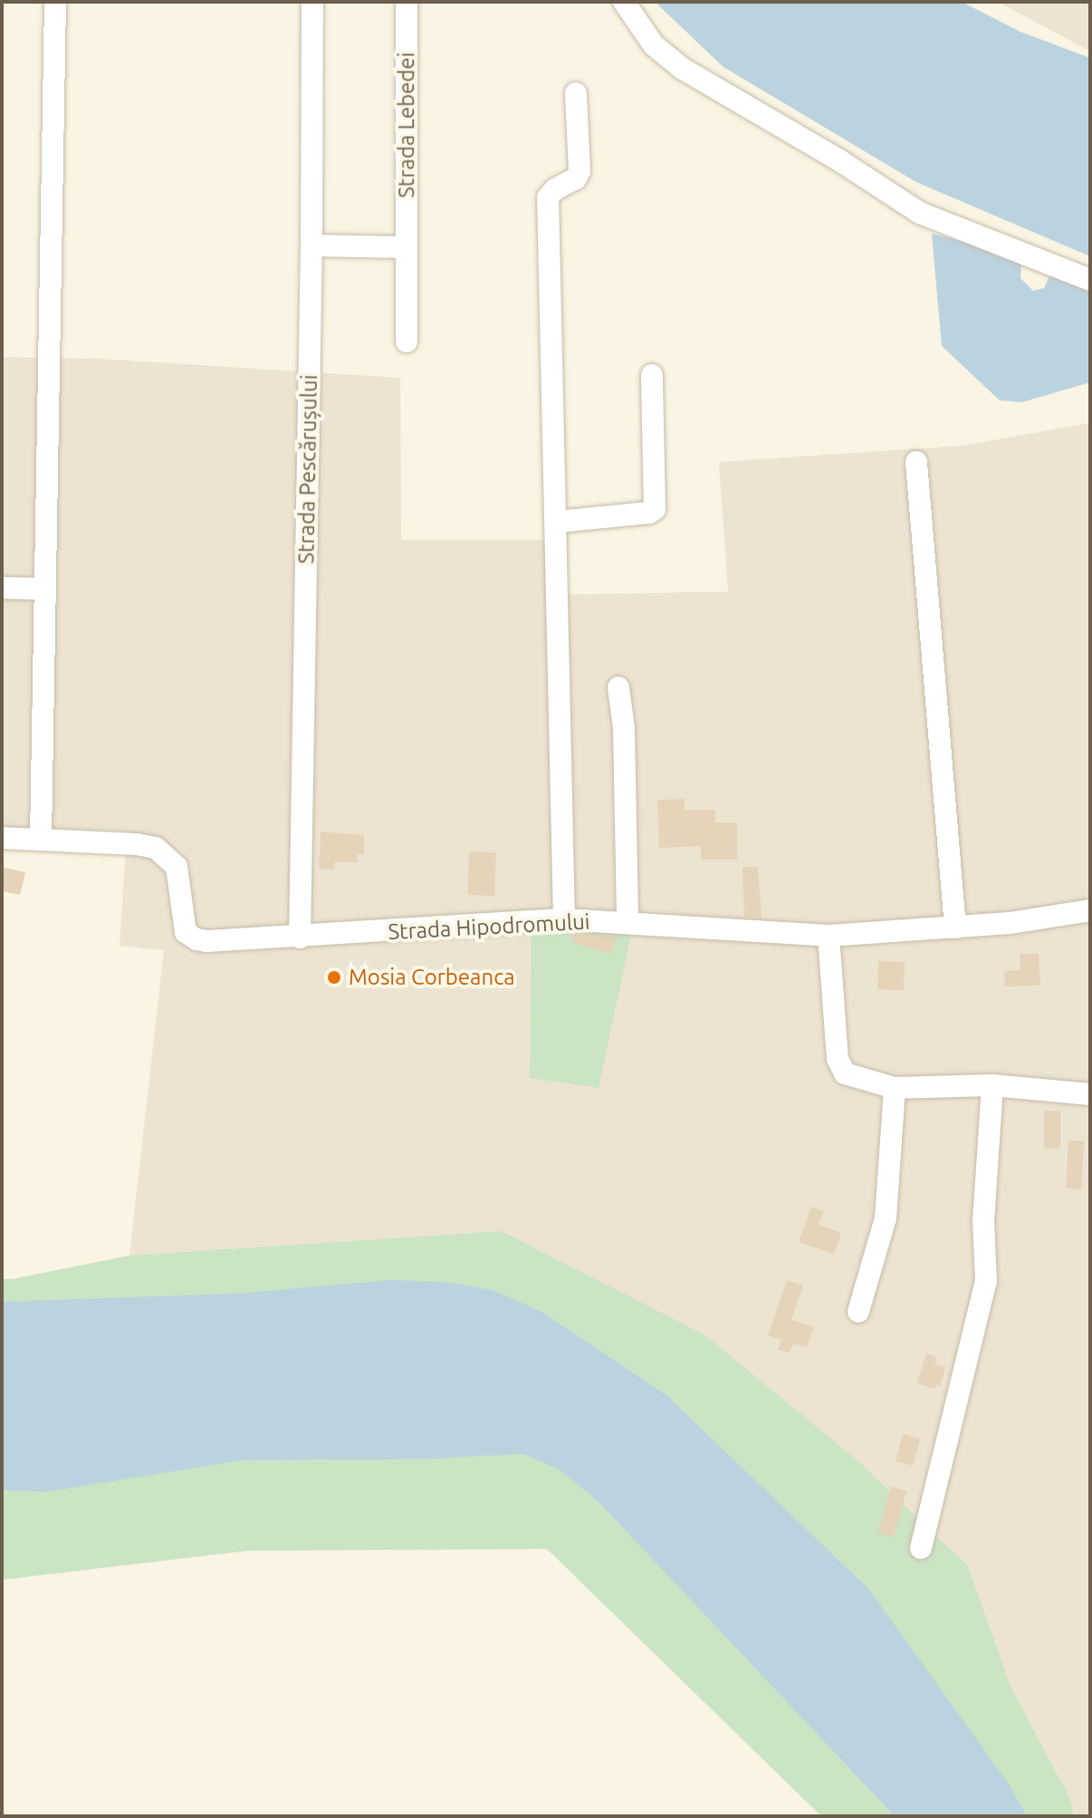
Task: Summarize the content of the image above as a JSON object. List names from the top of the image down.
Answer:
{
  "streets": {
    "street": ["Strada Lebedei", "Strada Pescărușului", "Strada Hipodromului"]
  },
  "crossings": [
    ["Strada Pescărușului", "Strada Hipodromului"]
  ],
  "places": ["Mosia Corbeanca"]
}
